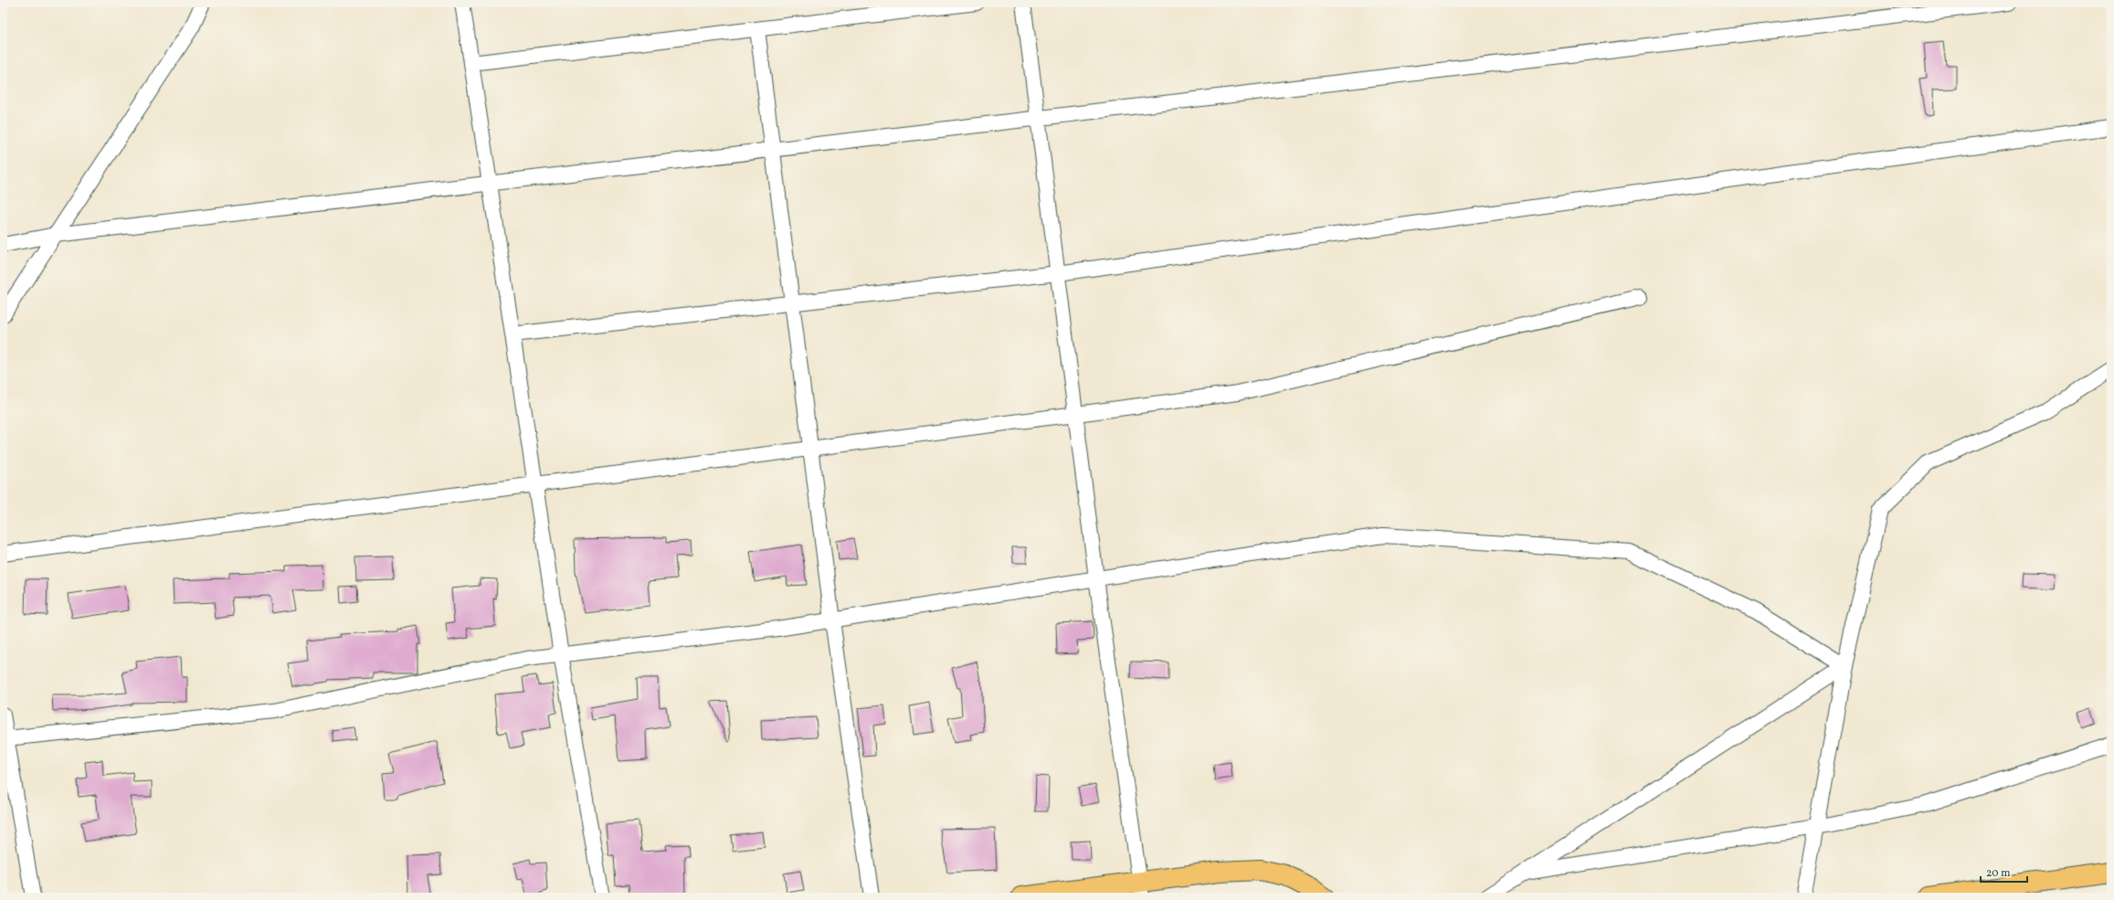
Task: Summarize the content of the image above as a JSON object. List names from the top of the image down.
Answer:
{
  "scale_bar": "20 m"
}
